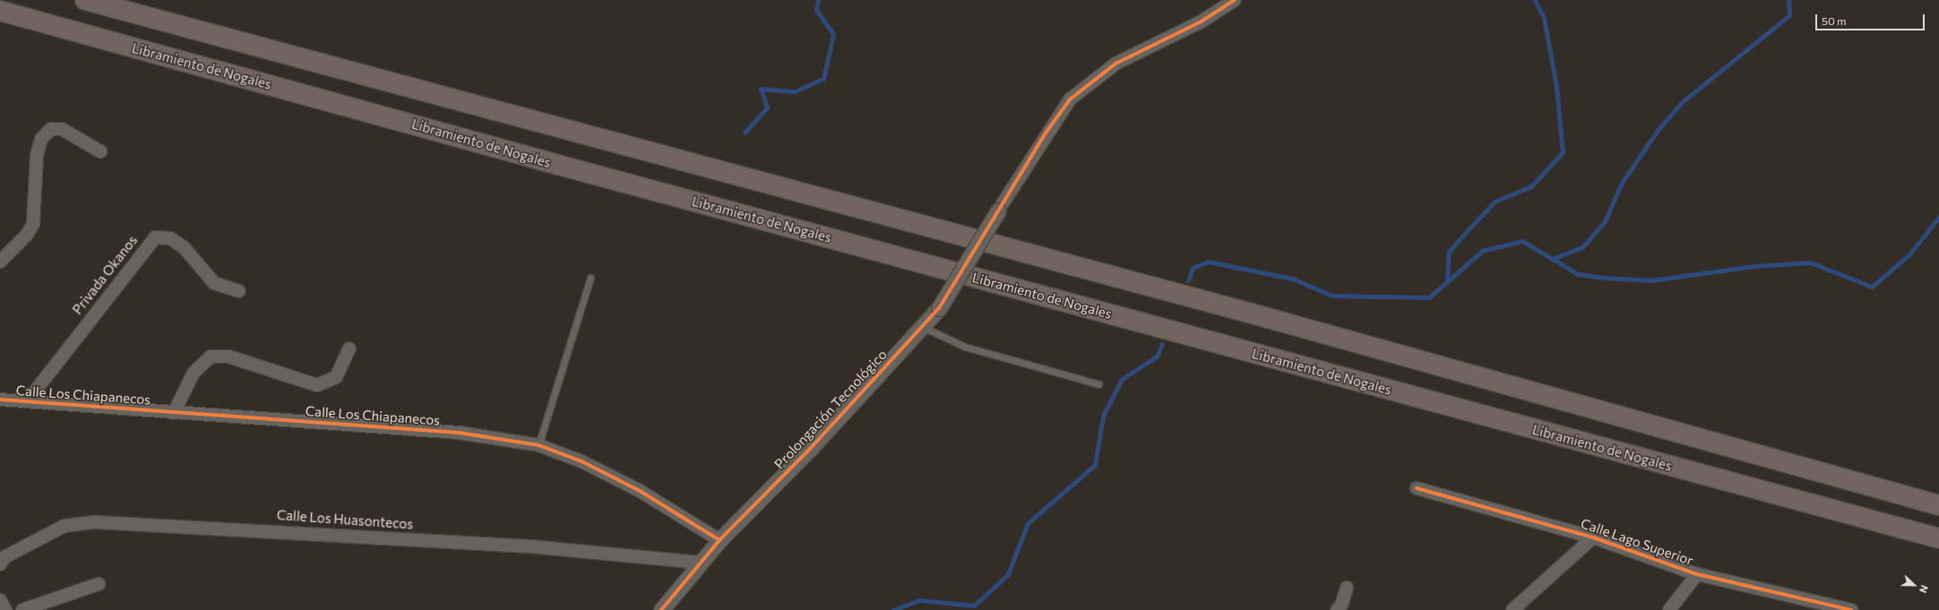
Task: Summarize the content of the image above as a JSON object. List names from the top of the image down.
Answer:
{
  "streets": {
    "highway": ["Libramiento de Nogales"],
    "street": [
      "Privada Okanos",
      "Calle Los Chiapanecos",
      "Prolongación Tecnológico",
      "Calle Los Huasontecos",
      "Calle Lago Superior"
    ]
  },
  "crossings": [
    ["Privada Okanos", "Calle Los Chiapanecos"],
    ["Calle Los Chiapanecos", "Prolongación Tecnológico"],
    ["Prolongación Tecnológico", "Calle Los Huasontecos"]
  ],
  "scale_bar": "50 m",
  "north": "right"
}
